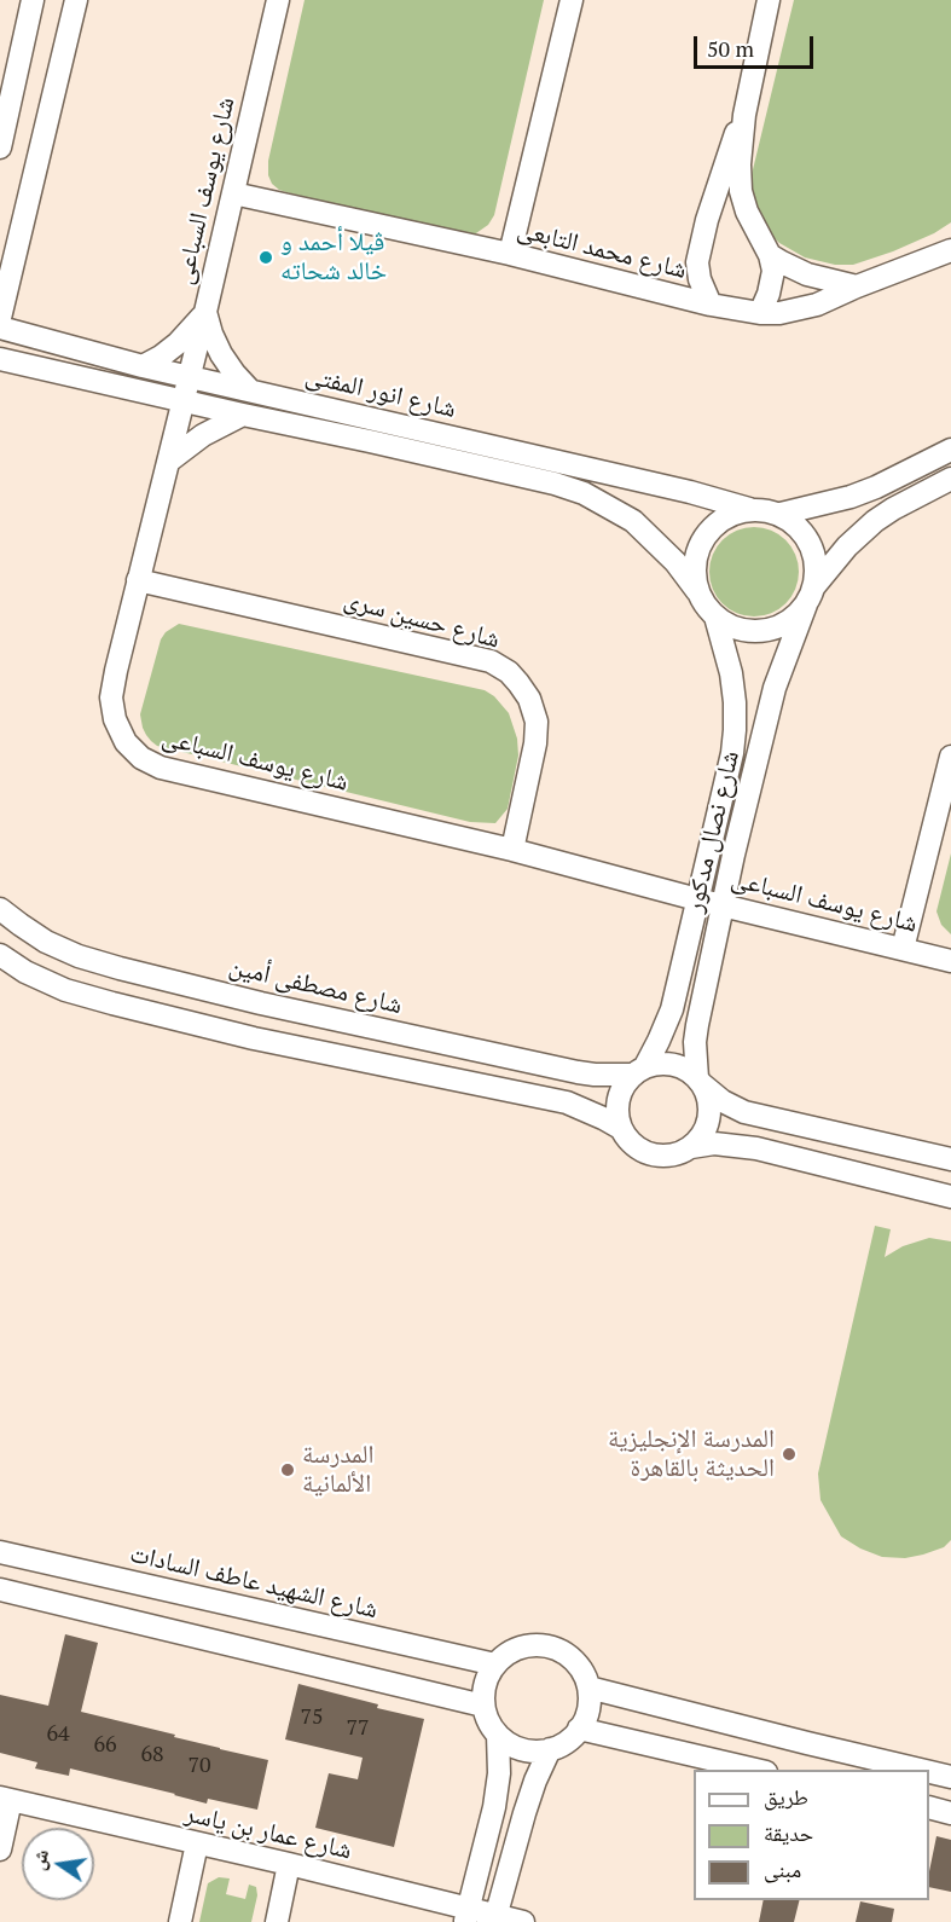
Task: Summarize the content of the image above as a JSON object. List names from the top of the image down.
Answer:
{
  "streets": {
    "street": [
      "شارع يوسف السباعى",
      "شارع محمد التابعى",
      "شارع انور المفتى",
      "شارع حسين سرى",
      "شارع نصال مدكور",
      "شارع مصطفى أمين",
      "شارع الشهيد عاطف السادات",
      "شارع عمار بن ياسر"
    ]
  },
  "crossings": [
    ["شارع يوسف السباعى", "شارع محمد التابعى"],
    ["شارع يوسف السباعى", "شارع انور المفتى"],
    ["شارع يوسف السباعى", "شارع حسين سرى"],
    ["شارع يوسف السباعى", "شارع نصال مدكور"],
    ["شارع انور المفتى", "شارع نصال مدكور"],
    ["شارع نصال مدكور", "شارع مصطفى أمين"]
  ],
  "places": ["ڤيلا أحمد و خالد شحاته", "المدرسة الإنجليزية الحديثة بالقاهرة", "المدرسة الألمانية"],
  "house_numbers": [
    "75",
    "77",
    "64",
    "66",
    "68",
    "70"
  ],
  "legend": ["طريق", "حديقة", "مبنى"],
  "scale_bar": "50 m",
  "north": "left"
}
